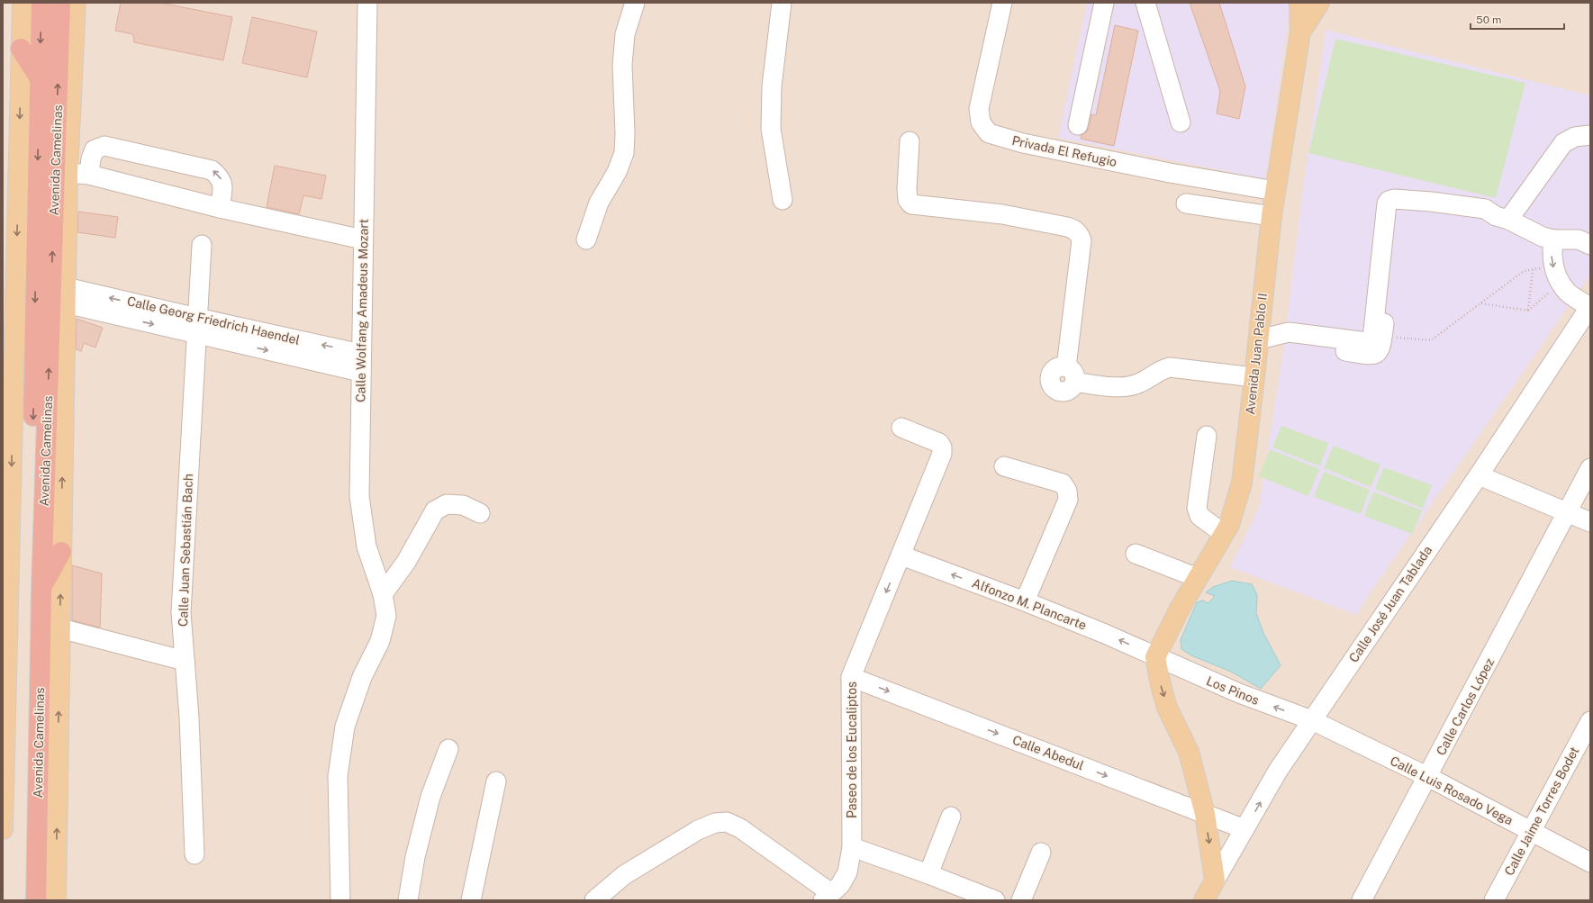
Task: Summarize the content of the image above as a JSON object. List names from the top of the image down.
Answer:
{
  "streets": {
    "highway": ["Avenida Camelinas"],
    "main road": ["Avenida Juan Pablo II", "Calle José Juan Tablada"],
    "street": [
      "Privada El Refugio",
      "Calle Wolfang Amadeus Mozart",
      "Calle Georg Friedrich Haendel",
      "Calle Juan Sebastián Bach",
      "Alfonzo M. Plancarte",
      "Los Pinos",
      "Calle Carlos López",
      "Paseo de los Eucaliptos",
      "Calle Abedul",
      "Calle Luis Rosado Vega",
      "Calle Jaime Torres Bodet"
    ]
  },
  "crossings": [
    ["Privada El Refugio", "Avenida Juan Pablo II"],
    ["Avenida Camelinas", "Calle Georg Friedrich Haendel"],
    ["Calle Wolfang Amadeus Mozart", "Calle Georg Friedrich Haendel"],
    ["Calle Georg Friedrich Haendel", "Calle Juan Sebastián Bach"],
    ["Avenida Juan Pablo II", "Alfonzo M. Plancarte"],
    ["Avenida Juan Pablo II", "Los Pinos"],
    ["Alfonzo M. Plancarte", "Los Pinos"],
    ["Alfonzo M. Plancarte", "Paseo de los Eucaliptos"],
    ["Calle José Juan Tablada", "Los Pinos"],
    ["Calle José Juan Tablada", "Calle Abedul"],
    ["Calle José Juan Tablada", "Calle Luis Rosado Vega"],
    ["Los Pinos", "Calle Luis Rosado Vega"],
    ["Calle Carlos López", "Calle Luis Rosado Vega"],
    ["Paseo de los Eucaliptos", "Calle Abedul"],
    ["Calle Luis Rosado Vega", "Calle Jaime Torres Bodet"]
  ],
  "one_way": ["Alfonzo M. Plancarte", "Los Pinos"],
  "scale_bar": "50 m"
}
